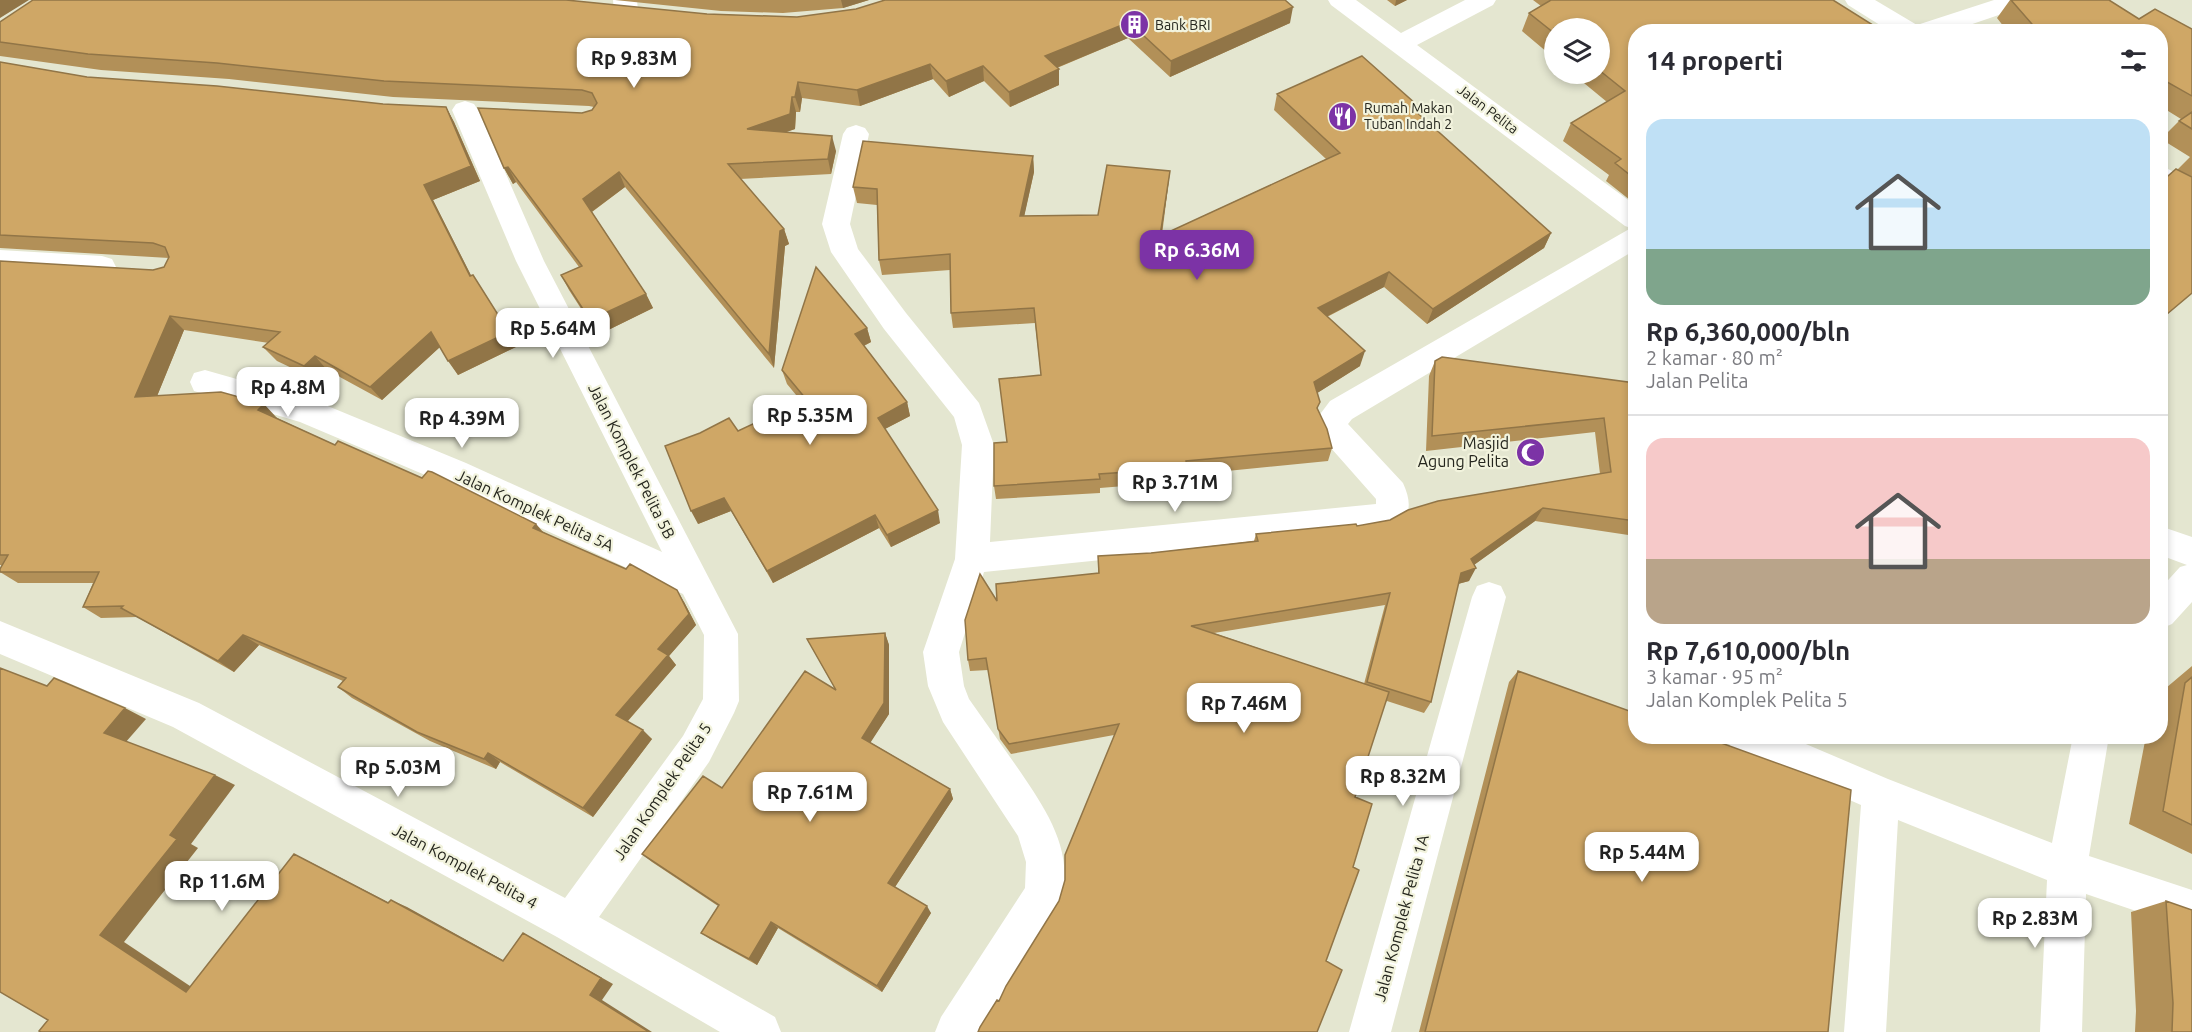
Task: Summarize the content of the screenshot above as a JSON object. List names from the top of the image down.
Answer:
{
  "streets": {
    "street": [
      "Jalan Pelita",
      "Jalan Komplek Pelita 5B",
      "Jalan Komplek Pelita 5A",
      "Jalan Komplek Pelita 5",
      "Jalan Komplek Pelita 4",
      "Jalan Komplek Pelita 1A"
    ]
  },
  "crossings": [
    ["Jalan Komplek Pelita 5B", "Jalan Komplek Pelita 5A"],
    ["Jalan Komplek Pelita 5B", "Jalan Komplek Pelita 5"],
    ["Jalan Komplek Pelita 5A", "Jalan Komplek Pelita 5"],
    ["Jalan Komplek Pelita 5", "Jalan Komplek Pelita 4"]
  ],
  "places": {
    "building": ["Bank BRI"],
    "restaurant": ["Rumah Makan Tuban Indah 2"],
    "mosque": ["Masjid Agung Pelita"]
  },
  "page": {
    "heading": "14 properti",
    "price": [
      "Rp 9.83M",
      "Rp 6.36M",
      "Rp 5.64M",
      "Rp 4.8M",
      "Rp 5.35M",
      "Rp 4.39M",
      "Rp 3.71M",
      "Rp 7.46M",
      "Rp 5.03M",
      "Rp 8.32M",
      "Rp 7.61M",
      "Rp 5.44M",
      "Rp 11.6M",
      "Rp 2.83M"
    ],
    "list": [
      {
        "name": "Rp 6,360,000/bln",
        "note": "2 kamar · 80 m² · Jalan Pelita"
      },
      {
        "name": "Rp 7,610,000/bln",
        "note": "3 kamar · 95 m² · Jalan Komplek Pelita 5"
      }
    ]
  }
}
